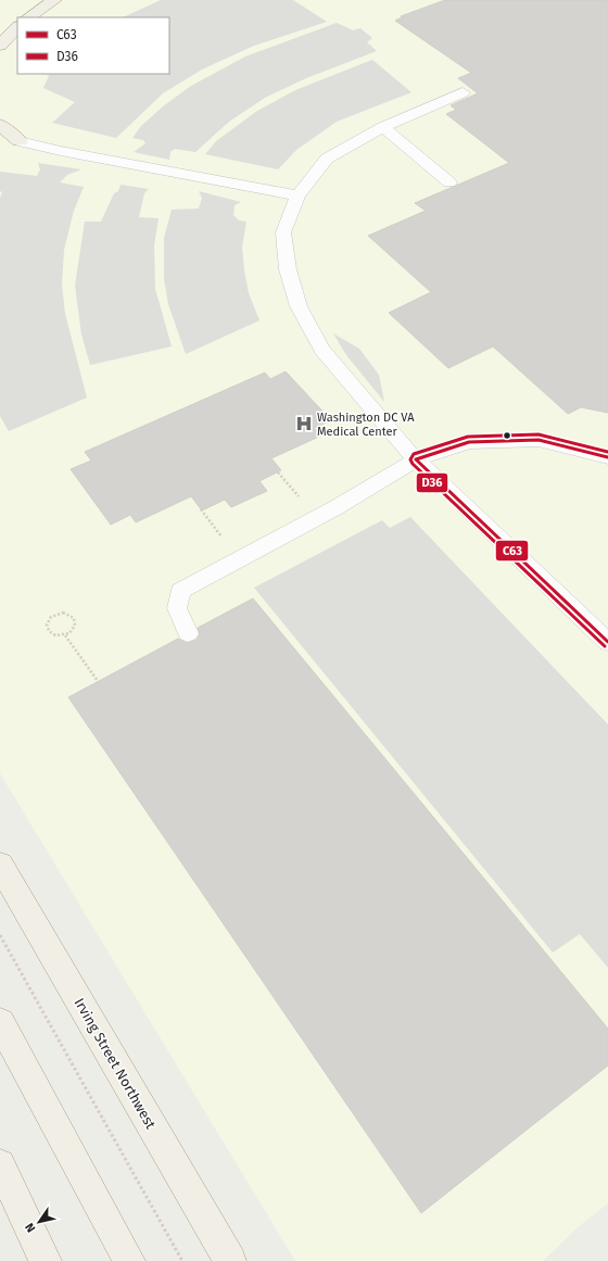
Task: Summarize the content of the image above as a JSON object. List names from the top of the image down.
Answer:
{
  "streets": {
    "main road": ["Irving Street Northwest"]
  },
  "places": {
    "hospital": ["Washington DC VA Medical Center"]
  },
  "lines": ["transit line D36", "transit line C63"],
  "legend": ["C63", "D36"],
  "north": "bottom left"
}
